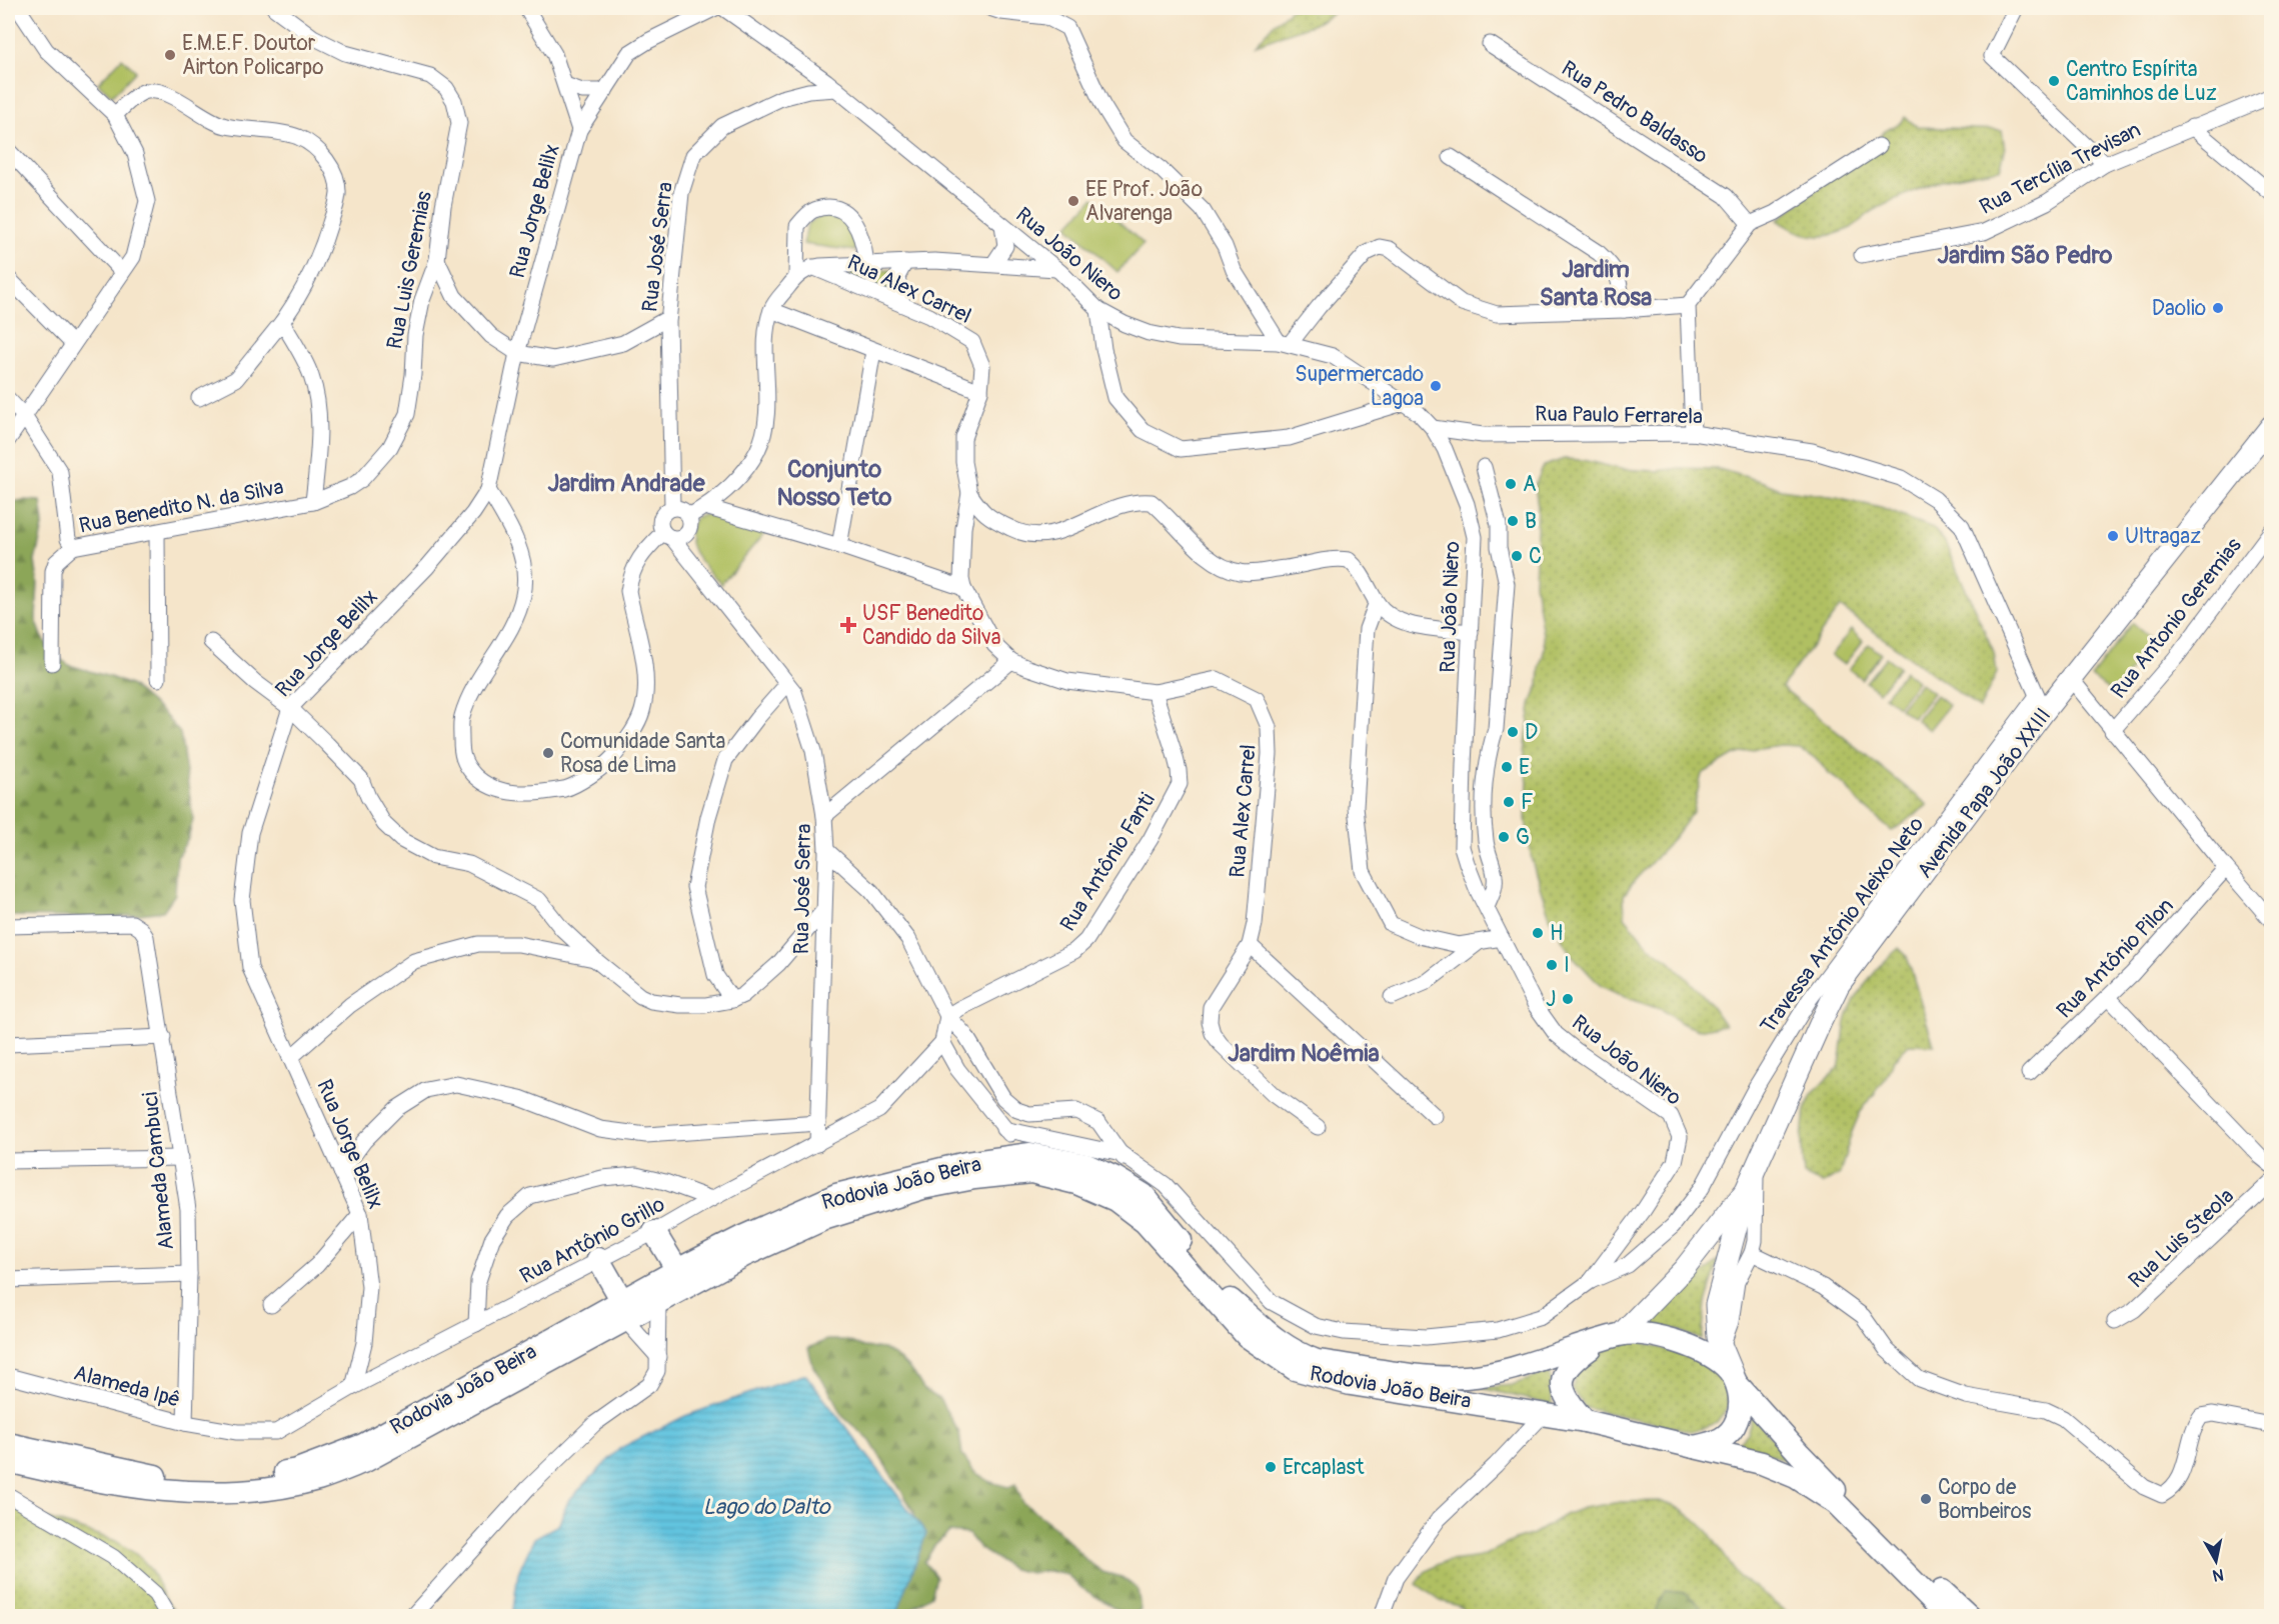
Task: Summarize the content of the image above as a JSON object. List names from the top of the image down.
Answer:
{
  "streets": {
    "main road": ["Avenida Papa João XXIII", "Rodovia João Beira"],
    "street": [
      "Rua Pedro Baldasso",
      "Rua Tercília Trevisan",
      "Rua Jorge Belilx",
      "Rua José Serra",
      "Rua João Niero",
      "Rua Luis Geremias",
      "Rua Alex Carrel",
      "Rua Paulo Ferrarela",
      "Rua Benedito N. da Silva",
      "Rua Antonio Geremias",
      "Rua Antônio Fanti",
      "Travessa Antônio Aleixo Neto",
      "Rua Antônio Pilon",
      "Alameda Cambuci",
      "Rua Luis Steola",
      "Rua Antônio Grillo",
      "Alameda Ipê"
    ]
  },
  "crossings": [
    ["Rua Jorge Belilx", "Rua Antônio Grillo"],
    ["Rua José Serra", "Rua João Niero"],
    ["Rua José Serra", "Rua Antônio Grillo"],
    ["Rua João Niero", "Rua Paulo Ferrarela"],
    ["Rua João Niero", "Travessa Antônio Aleixo Neto"],
    ["Rua Luis Geremias", "Rua Benedito N. da Silva"],
    ["Rua Alex Carrel", "Rua Antônio Fanti"],
    ["Rua Paulo Ferrarela", "Avenida Papa João XXIII"],
    ["Rua Paulo Ferrarela", "Travessa Antônio Aleixo Neto"],
    ["Avenida Papa João XXIII", "Travessa Antônio Aleixo Neto"],
    ["Avenida Papa João XXIII", "Rodovia João Beira"],
    ["Alameda Cambuci", "Alameda Ipê"],
    ["Rua Antônio Grillo", "Alameda Ipê"]
  ],
  "districts": [
    "Jardim São Pedro",
    "Jardim Santa Rosa",
    "Conjunto Nosso Teto",
    "Jardim Andrade",
    "Jardim Noêmia"
  ],
  "water": ["Lago do Dalto"],
  "places": {
    "other": [
      "E.M.E.F. Doutor Airton Policarpo",
      "Centro Espírita Caminhos de Luz",
      "EE Prof. João Alvarenga",
      "Daolio",
      "Supermercado Lagoa",
      "A",
      "B",
      "Ultragaz",
      "C",
      "D",
      "Comunidade Santa Rosa de Lima",
      "E",
      "F",
      "G",
      "H",
      "I",
      "J",
      "Ercaplast",
      "Corpo de Bombeiros"
    ],
    "health": ["USF Benedito Candido da Silva"]
  },
  "north": "bottom"
}
